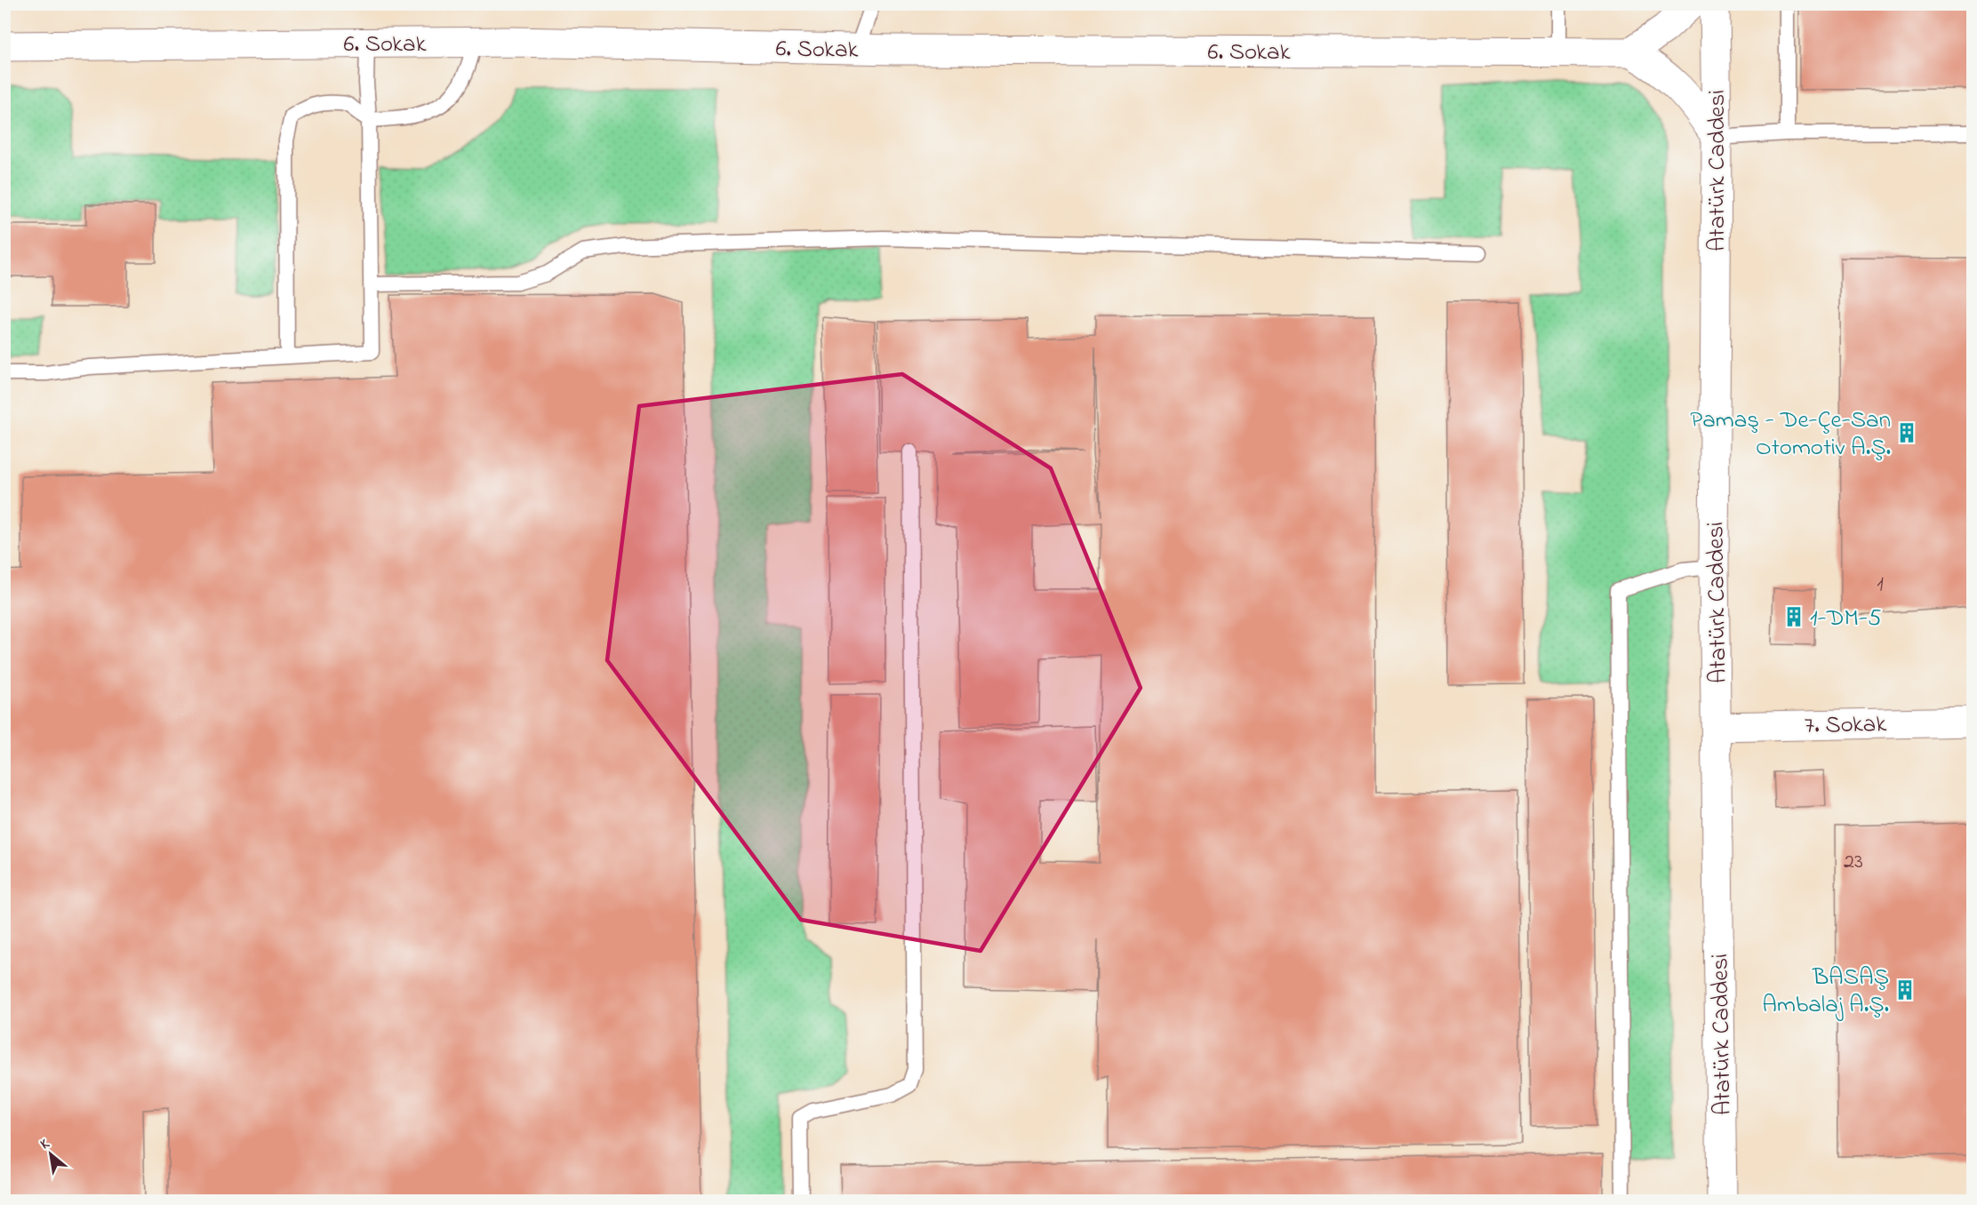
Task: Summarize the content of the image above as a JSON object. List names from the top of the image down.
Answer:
{
  "streets": {
    "street": ["6. Sokak", "Atatürk Caddesi", "7. Sokak"]
  },
  "crossings": [
    ["Atatürk Caddesi", "7. Sokak"]
  ],
  "places": {
    "building": ["Pamaş - De-Çe-San Otomotiv A.Ş.", "1-DM-5", "BASAŞ Ambalaj A.Ş."]
  },
  "house_numbers": ["1", "23"],
  "north": "top left"
}
